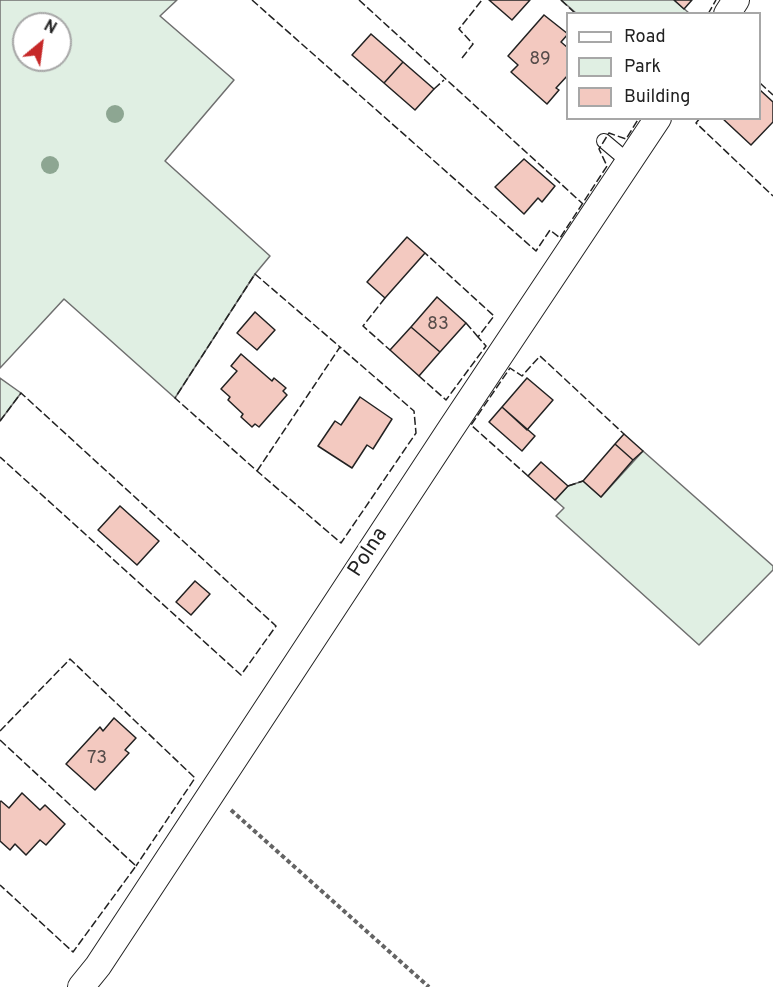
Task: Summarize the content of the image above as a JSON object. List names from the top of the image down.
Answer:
{
  "streets": {
    "street": ["Polna"]
  },
  "house_numbers": ["89", "83", "73"],
  "legend": ["Road", "Park", "Building"],
  "north": "top right"
}
